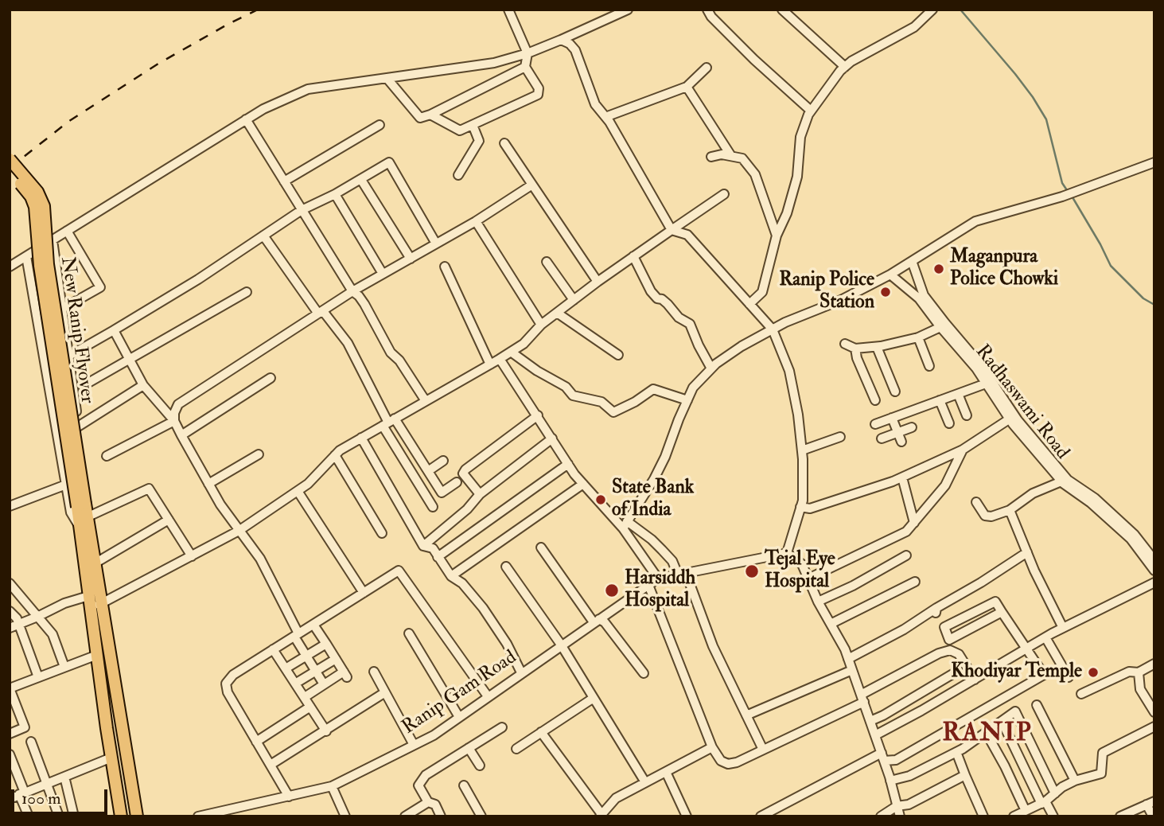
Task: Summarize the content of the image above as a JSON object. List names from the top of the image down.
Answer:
{
  "streets": {
    "main road": ["New Ranip Flyover"],
    "street": ["Radhaswami Road", "Ranip Gam Road"]
  },
  "districts": ["RANIP"],
  "places": [
    "Maganpura Police Chowki",
    "Ranip Police Station",
    "State Bank of India",
    "Tejal Eye Hospital",
    "Harsiddh Hospital",
    "Khodiyar Temple"
  ],
  "scale_bar": "100 m"
}
